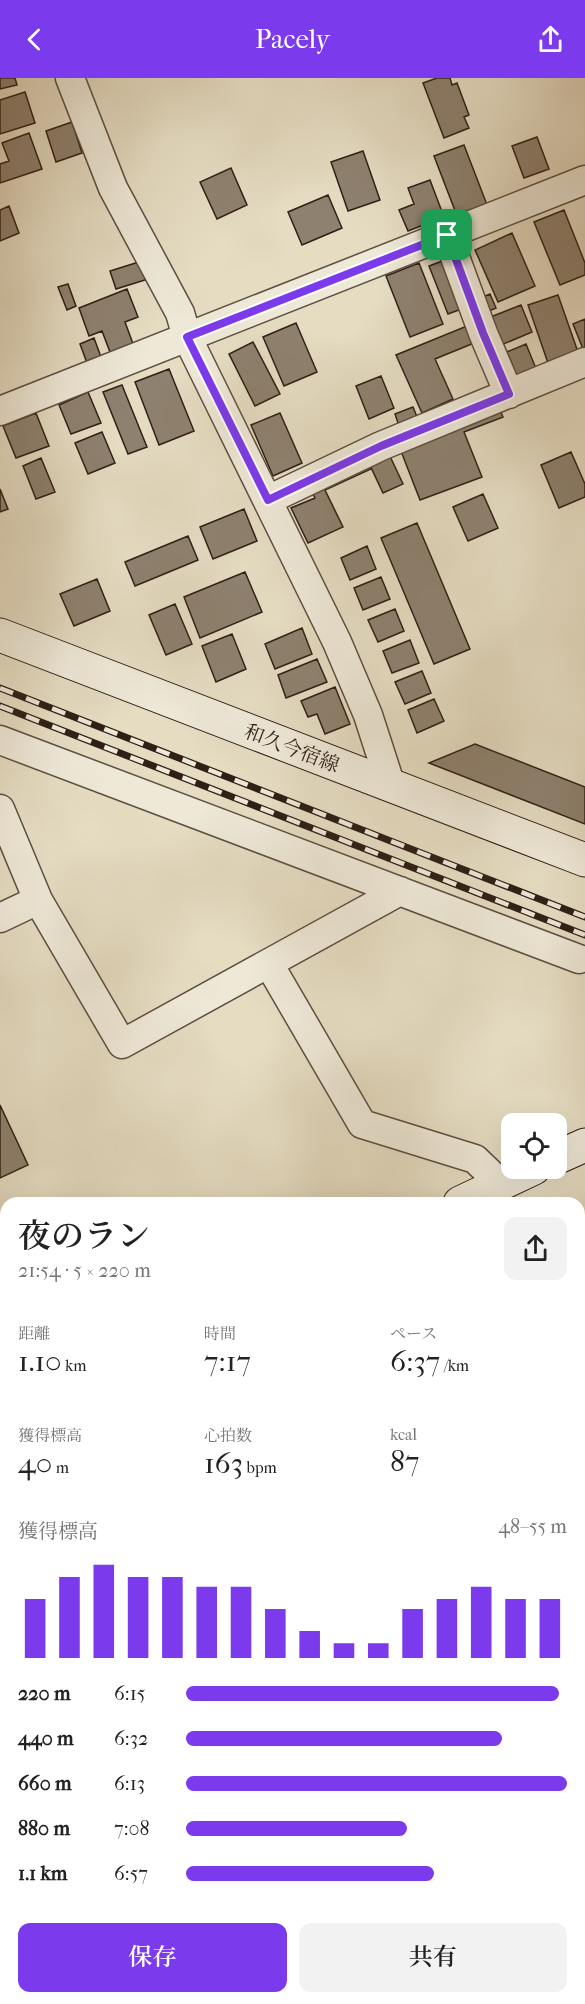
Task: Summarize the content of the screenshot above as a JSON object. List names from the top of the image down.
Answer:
{
  "streets": {
    "main road": ["和久今宿線"]
  },
  "page": {
    "header": "Pacely",
    "heading": ["夜のラン", "21:54 · 5 × 220 m"],
    "stats": [
      ["距離", "1.10 km"],
      ["時間", "7:17"],
      ["ペース", "6:37 /km"],
      ["獲得標高", "40 m"],
      ["心拍数", "163 bpm"],
      ["kcal", "87"]
    ],
    "chart": ["獲得標高", "48–55 m"],
    "list": [
      {
        "name": "220 m",
        "note": "6:15"
      },
      {
        "name": "440 m",
        "note": "6:32"
      },
      {
        "name": "660 m",
        "note": "6:13"
      },
      {
        "name": "880 m",
        "note": "7:08"
      },
      {
        "name": "1.1 km",
        "note": "6:57"
      }
    ],
    "buttons": ["保存", "共有"]
  }
}
